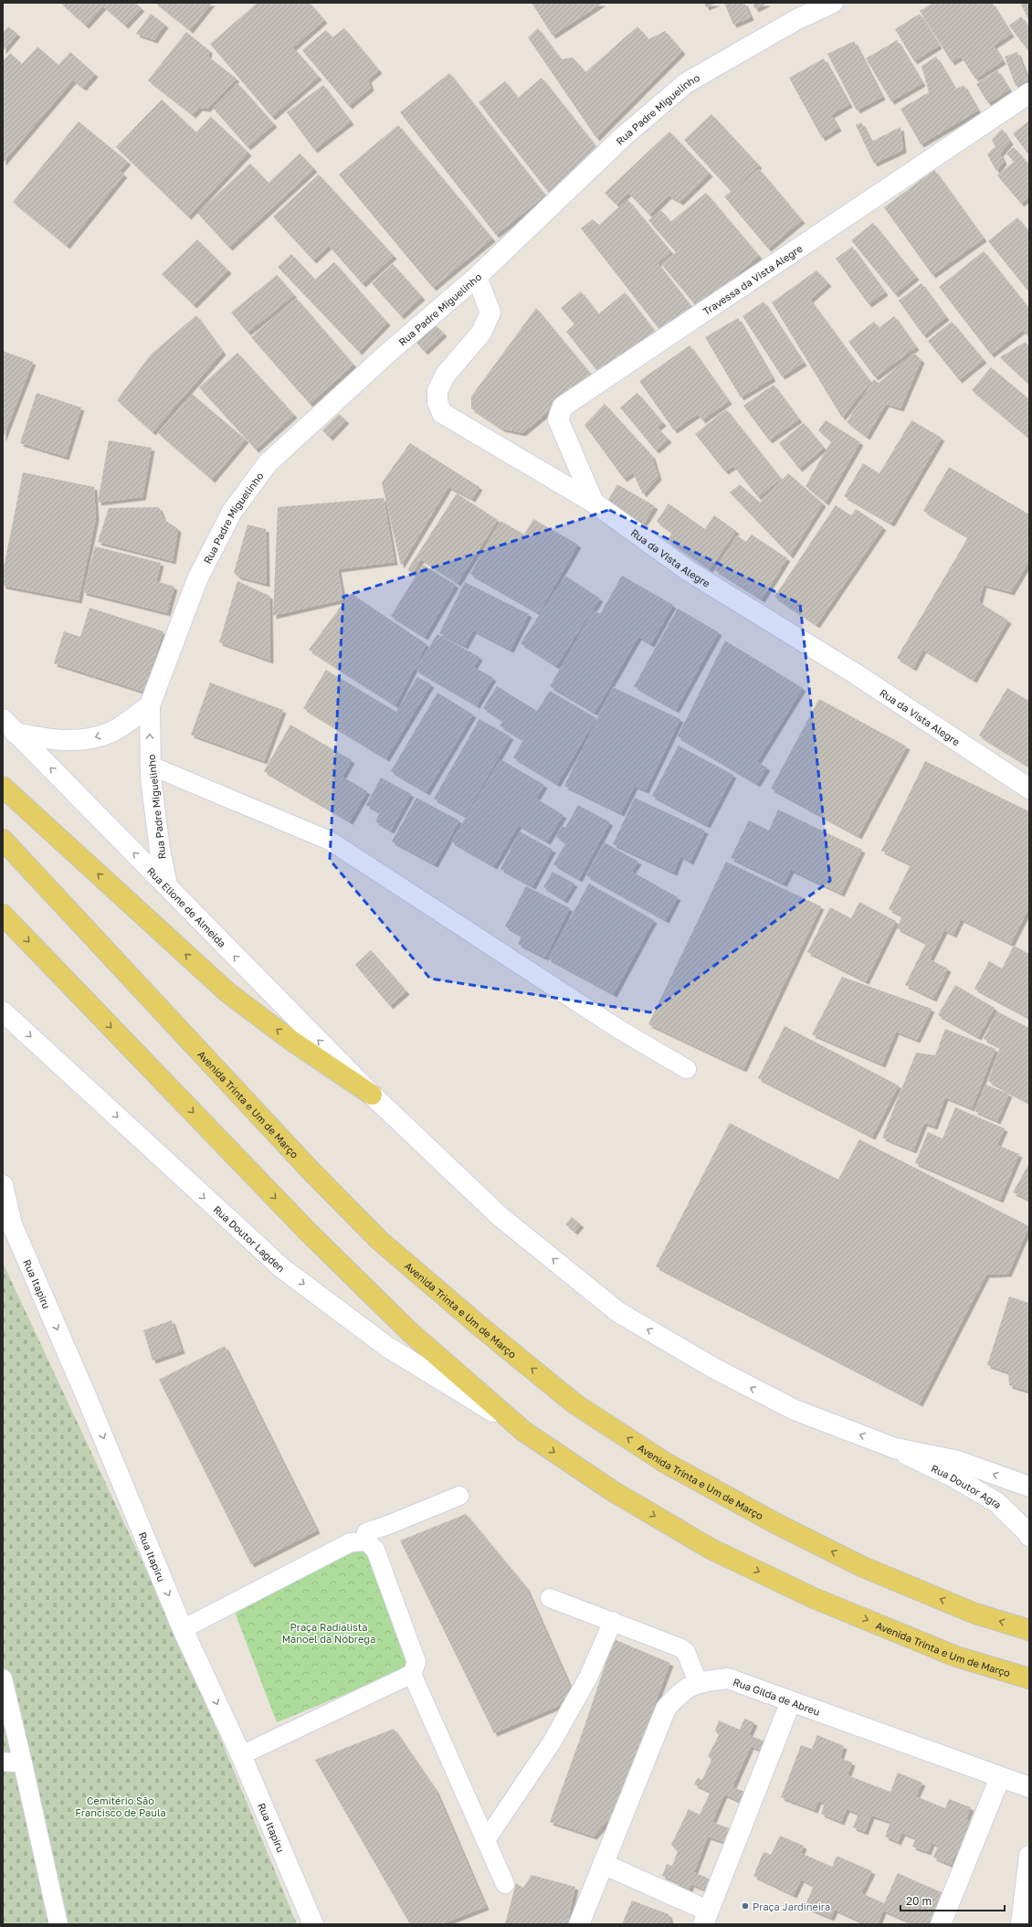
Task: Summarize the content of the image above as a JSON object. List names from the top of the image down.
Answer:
{
  "streets": {
    "main road": ["Avenida Trinta e Um de Março"],
    "street": [
      "Rua Padre Miguelinho",
      "Travessa da Vista Alegre",
      "Rua da Vista Alegre",
      "Rua Elione de Almeida",
      "Rua Doutor Lagden",
      "Rua Itapiru",
      "Rua Doutor Agra",
      "Rua Gilda de Abreu"
    ]
  },
  "crossings": [
    ["Rua Padre Miguelinho", "Rua da Vista Alegre"],
    ["Rua Padre Miguelinho", "Rua Elione de Almeida"],
    ["Travessa da Vista Alegre", "Rua da Vista Alegre"],
    ["Avenida Trinta e Um de Março", "Rua Doutor Lagden"]
  ],
  "one_way": ["Rua Elione de Almeida", "Rua Itapiru"],
  "parks": ["Praça Radialista Manoel da Nóbrega", "Cemitério São Francisco de Paula"],
  "places": ["Praça Jardineira"],
  "scale_bar": "20 m"
}
